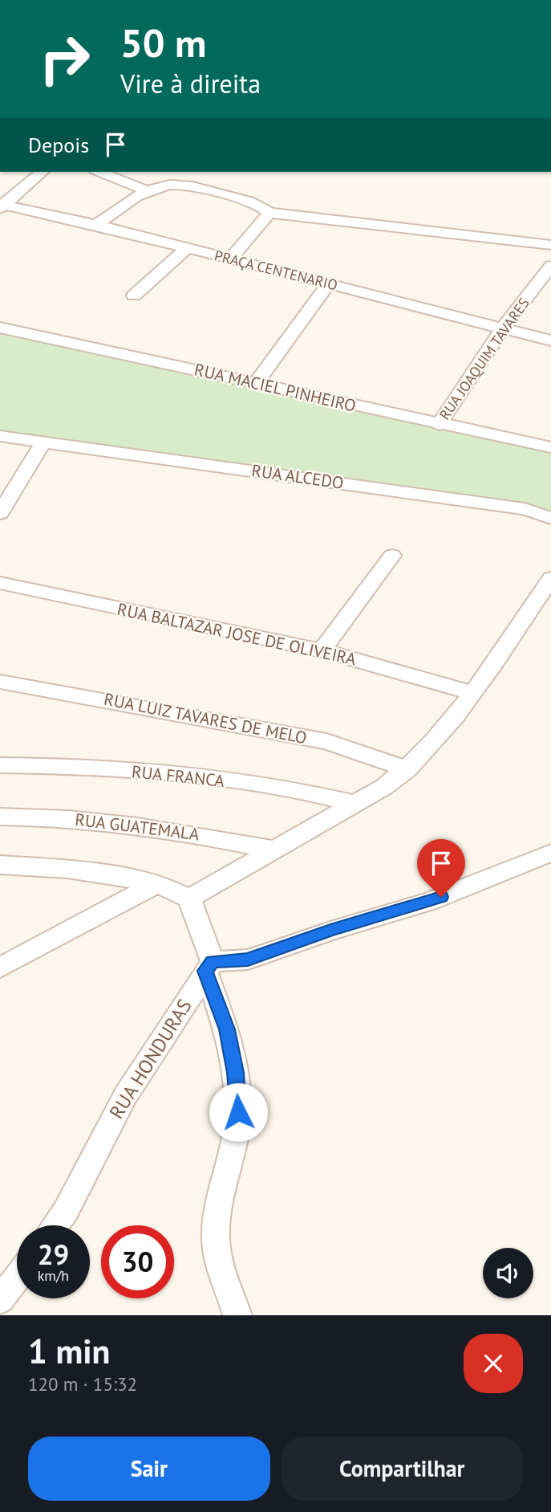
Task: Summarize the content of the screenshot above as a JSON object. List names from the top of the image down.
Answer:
{
  "streets": {
    "street": [
      "PRAÇA CENTENARIO",
      "RUA JOAQUIM TAVARES",
      "RUA MACIEL PINHEIRO",
      "RUA ALCEDO",
      "RUA BALTAZAR JOSE DE OLIVEIRA",
      "RUA LUIZ TAVARES DE MELO",
      "RUA FRANCA",
      "RUA GUATEMALA",
      "RUA HONDURAS"
    ]
  },
  "crossings": [
    ["PRAÇA CENTENARIO", "RUA JOAQUIM TAVARES"],
    ["RUA JOAQUIM TAVARES", "RUA MACIEL PINHEIRO"]
  ],
  "page": {
    "turn": ["50 m", "Vire à direita"],
    "then": "Depois",
    "speed": "29 km/h",
    "limit": "30",
    "heading": ["1 min", "120 m · 15:32"],
    "buttons": ["Sair", "Compartilhar"]
  }
}
